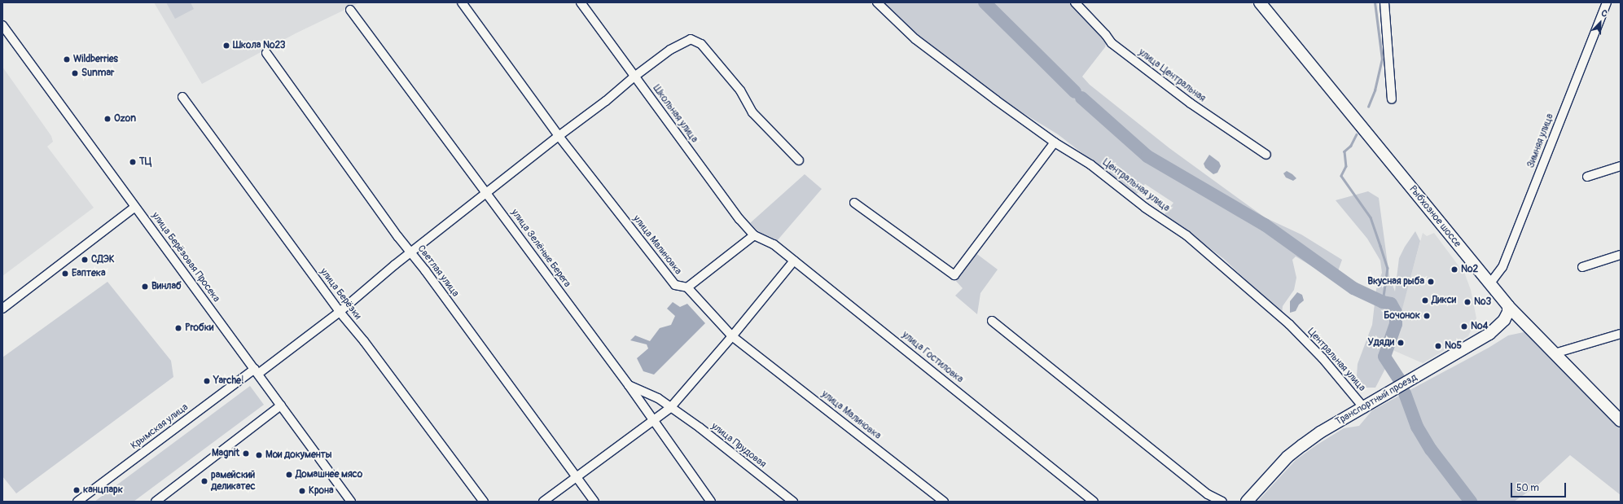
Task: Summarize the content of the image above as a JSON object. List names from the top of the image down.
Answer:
{
  "streets": {
    "main road": ["Рыбхозное шоссе", "Транспортный проезд"],
    "street": [
      "улица Центральная",
      "Школьная улица",
      "Зимняя улица",
      "Центральная улица",
      "улица Малиновка",
      "улица Зелёные Берега",
      "улица Берёзовая Просека",
      "Светлая улица",
      "улица Берёзки",
      "улица Гостиловка",
      "Крымская улица",
      "улица Прудовая"
    ]
  },
  "crossings": [
    ["Школьная улица", "улица Гостиловка"],
    ["Школьная улица", "Крымская улица"],
    ["Зимняя улица", "Рыбхозное шоссе"],
    ["Центральная улица", "Транспортный проезд"],
    ["Рыбхозное шоссе", "Транспортный проезд"],
    ["улица Малиновка", "Крымская улица"],
    ["улица Зелёные Берега", "Крымская улица"],
    ["улица Зелёные Берега", "улица Прудовая"],
    ["улица Берёзовая Просека", "Крымская улица"],
    ["Светлая улица", "Крымская улица"],
    ["улица Берёзки", "Крымская улица"]
  ],
  "places": [
    "Школа №23",
    "Wildberries",
    "Sunmar",
    "Ozon",
    "ТЦ",
    "СДЭК",
    "№2",
    "Еаптека",
    "Вкусная рыба",
    "Винлаб",
    "Дикси",
    "№3",
    "Бочонок",
    "№4",
    "Proбки",
    "Удяди",
    "№5",
    "Yarche!",
    "Magnit",
    "Мои документы",
    "Домашнее мясо",
    "рамейский деликатес",
    "канцпарк",
    "Крона"
  ],
  "scale_bar": "50 m",
  "north": "top right"
}
